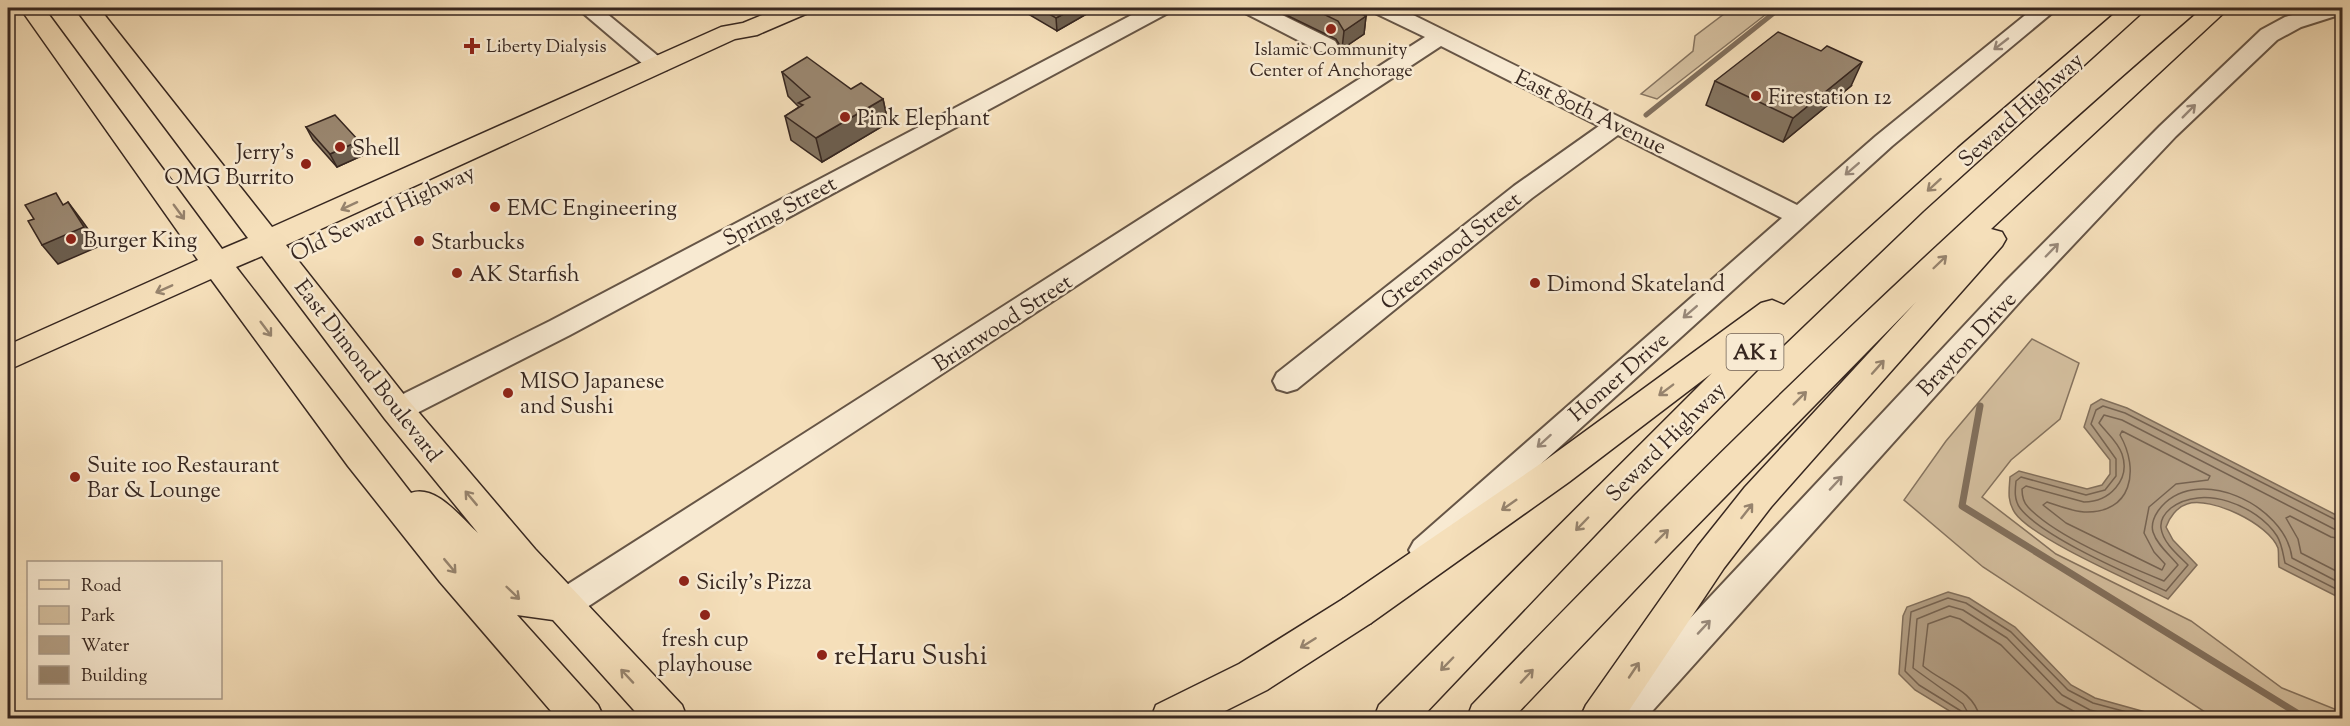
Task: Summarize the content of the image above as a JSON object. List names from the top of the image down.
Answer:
{
  "streets": {
    "main road": [
      "Seward Highway",
      "Old Seward Highway",
      "AK 1",
      "East Dimond Boulevard",
      "Homer Drive"
    ],
    "street": [
      "East 80th Avenue",
      "Spring Street",
      "Greenwood Street",
      "Briarwood Street",
      "Brayton Drive"
    ]
  },
  "crossings": [
    ["East 80th Avenue", "Greenwood Street"],
    ["East 80th Avenue", "Briarwood Street"],
    ["East 80th Avenue", "Homer Drive"],
    ["Spring Street", "East Dimond Boulevard"],
    ["Old Seward Highway", "East Dimond Boulevard"],
    ["Briarwood Street", "East Dimond Boulevard"]
  ],
  "one_way": ["Brayton Drive", "Homer Drive"],
  "places": {
    "other": [
      "Islamic Community Center of Anchorage",
      "Firestation 12",
      "Pink Elephant",
      "Shell",
      "Jerry's OMG Burrito",
      "EMC Engineering",
      "Burger King",
      "Starbucks",
      "AK Starfish",
      "Dimond Skateland",
      "MISO Japanese and Sushi",
      "Suite 100 Restaurant Bar & Lounge",
      "Sicily's Pizza",
      "fresh cup playhouse",
      "reHaru Sushi"
    ],
    "health": ["Liberty Dialysis"]
  },
  "legend": [
    "Road",
    "Park",
    "Water",
    "Building"
  ]
}
